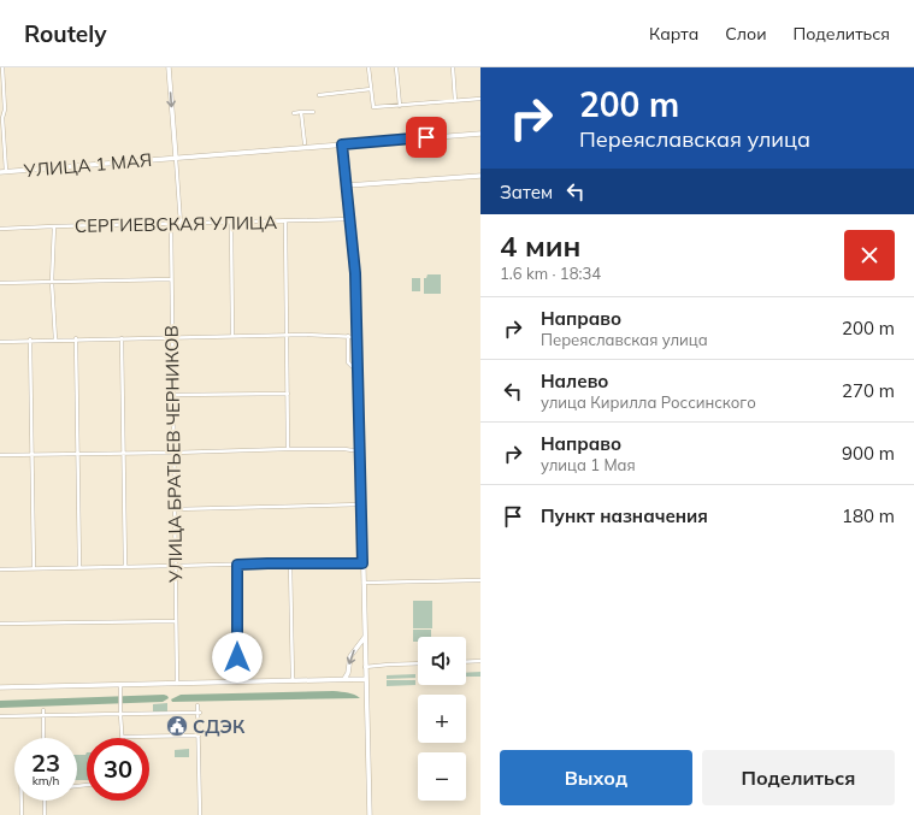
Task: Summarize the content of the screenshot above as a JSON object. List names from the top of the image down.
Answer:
{
  "streets": {
    "main road": ["УЛИЦА 1 МАЯ"],
    "street": ["СЕРГИЕВСКАЯ УЛИЦА", "УЛИЦА БРАТЬЕВ ЧЕРНИКОВ"]
  },
  "crossings": [
    ["СЕРГИЕВСКАЯ УЛИЦА", "УЛИЦА БРАТЬЕВ ЧЕРНИКОВ"]
  ],
  "places": {
    "public building": ["СДЭК"]
  },
  "page": {
    "header": "Routely",
    "nav": ["Карта", "Слои", "Поделиться"],
    "turn": ["200 m", "Переяславская улица"],
    "then": "Затем",
    "heading": ["4 мин", "1.6 km · 18:34"],
    "list": [
      {
        "name": "Направо",
        "note": "Переяславская улица",
        "value": "200 m"
      },
      {
        "name": "Налево",
        "note": "улица Кирилла Россинского",
        "value": "270 m"
      },
      {
        "name": "Направо",
        "note": "улица 1 Мая",
        "value": "900 m"
      },
      {
        "name": "Пункт назначения",
        "value": "180 m"
      }
    ],
    "map_buttons": ["+", "−"],
    "speed": "23 km/h",
    "limit": "30",
    "buttons": ["Выход", "Поделиться"]
  }
}
